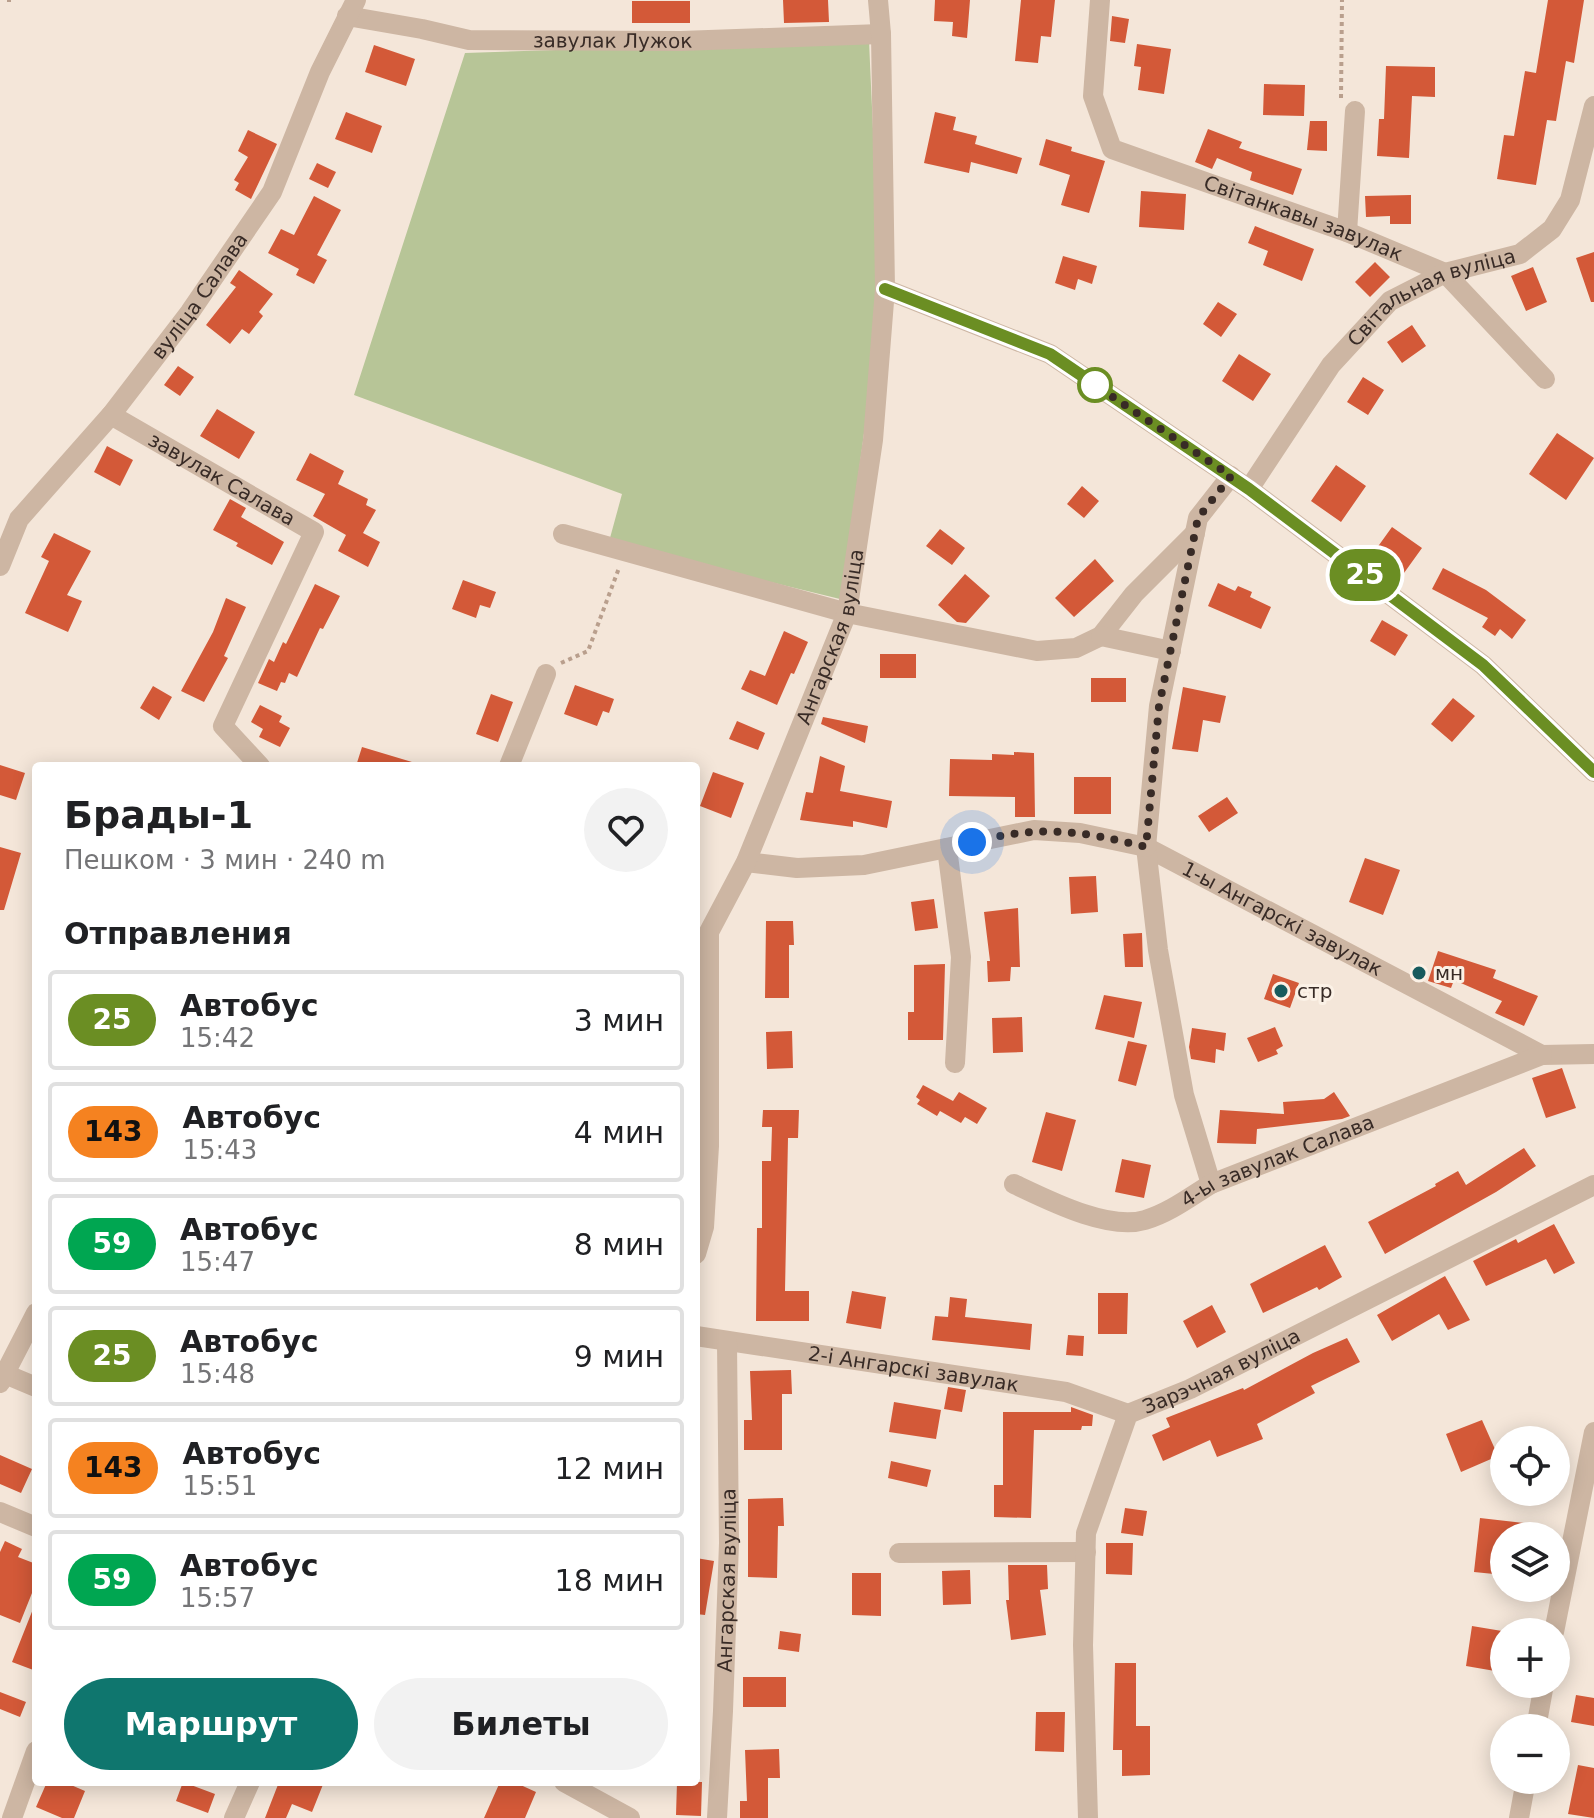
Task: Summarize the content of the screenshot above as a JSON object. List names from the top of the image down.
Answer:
{
  "streets": {
    "street": [
      "завулак Лужок",
      "Світанкавы завулак",
      "вуліца Салава",
      "Світальная вуліца",
      "завулак Салава",
      "Ангарская вуліца",
      "1-ы Ангарскі завулак",
      "4-ы завулак Салава",
      "2-і Ангарскі завулак",
      "Зарэчная вуліца"
    ]
  },
  "crossings": [
    ["завулак Лужок", "вуліца Салава"],
    ["завулак Лужок", "Ангарская вуліца"],
    ["Світанкавы завулак", "Світальная вуліца"],
    ["вуліца Салава", "завулак Салава"],
    ["Ангарская вуліца", "2-і Ангарскі завулак"],
    ["1-ы Ангарскі завулак", "4-ы завулак Салава"],
    ["2-і Ангарскі завулак", "Зарэчная вуліца"]
  ],
  "places": ["мн", "стр"],
  "lines": ["bus line 25"],
  "page": {
    "on_map": "25",
    "heading": [
      ["Брады-1", "Пешком · 3 мин · 240 m"],
      "Отправления"
    ],
    "list": [
      {
        "mark": "25",
        "name": "Автобус",
        "note": "15:42",
        "value": "3 мин"
      },
      {
        "mark": "143",
        "name": "Автобус",
        "note": "15:43",
        "value": "4 мин"
      },
      {
        "mark": "59",
        "name": "Автобус",
        "note": "15:47",
        "value": "8 мин"
      },
      {
        "mark": "25",
        "name": "Автобус",
        "note": "15:48",
        "value": "9 мин"
      },
      {
        "mark": "143",
        "name": "Автобус",
        "note": "15:51",
        "value": "12 мин"
      },
      {
        "mark": "59",
        "name": "Автобус",
        "note": "15:57",
        "value": "18 мин"
      }
    ],
    "map_buttons": ["+", "−"],
    "buttons": ["Маршрут", "Билеты"]
  }
}
